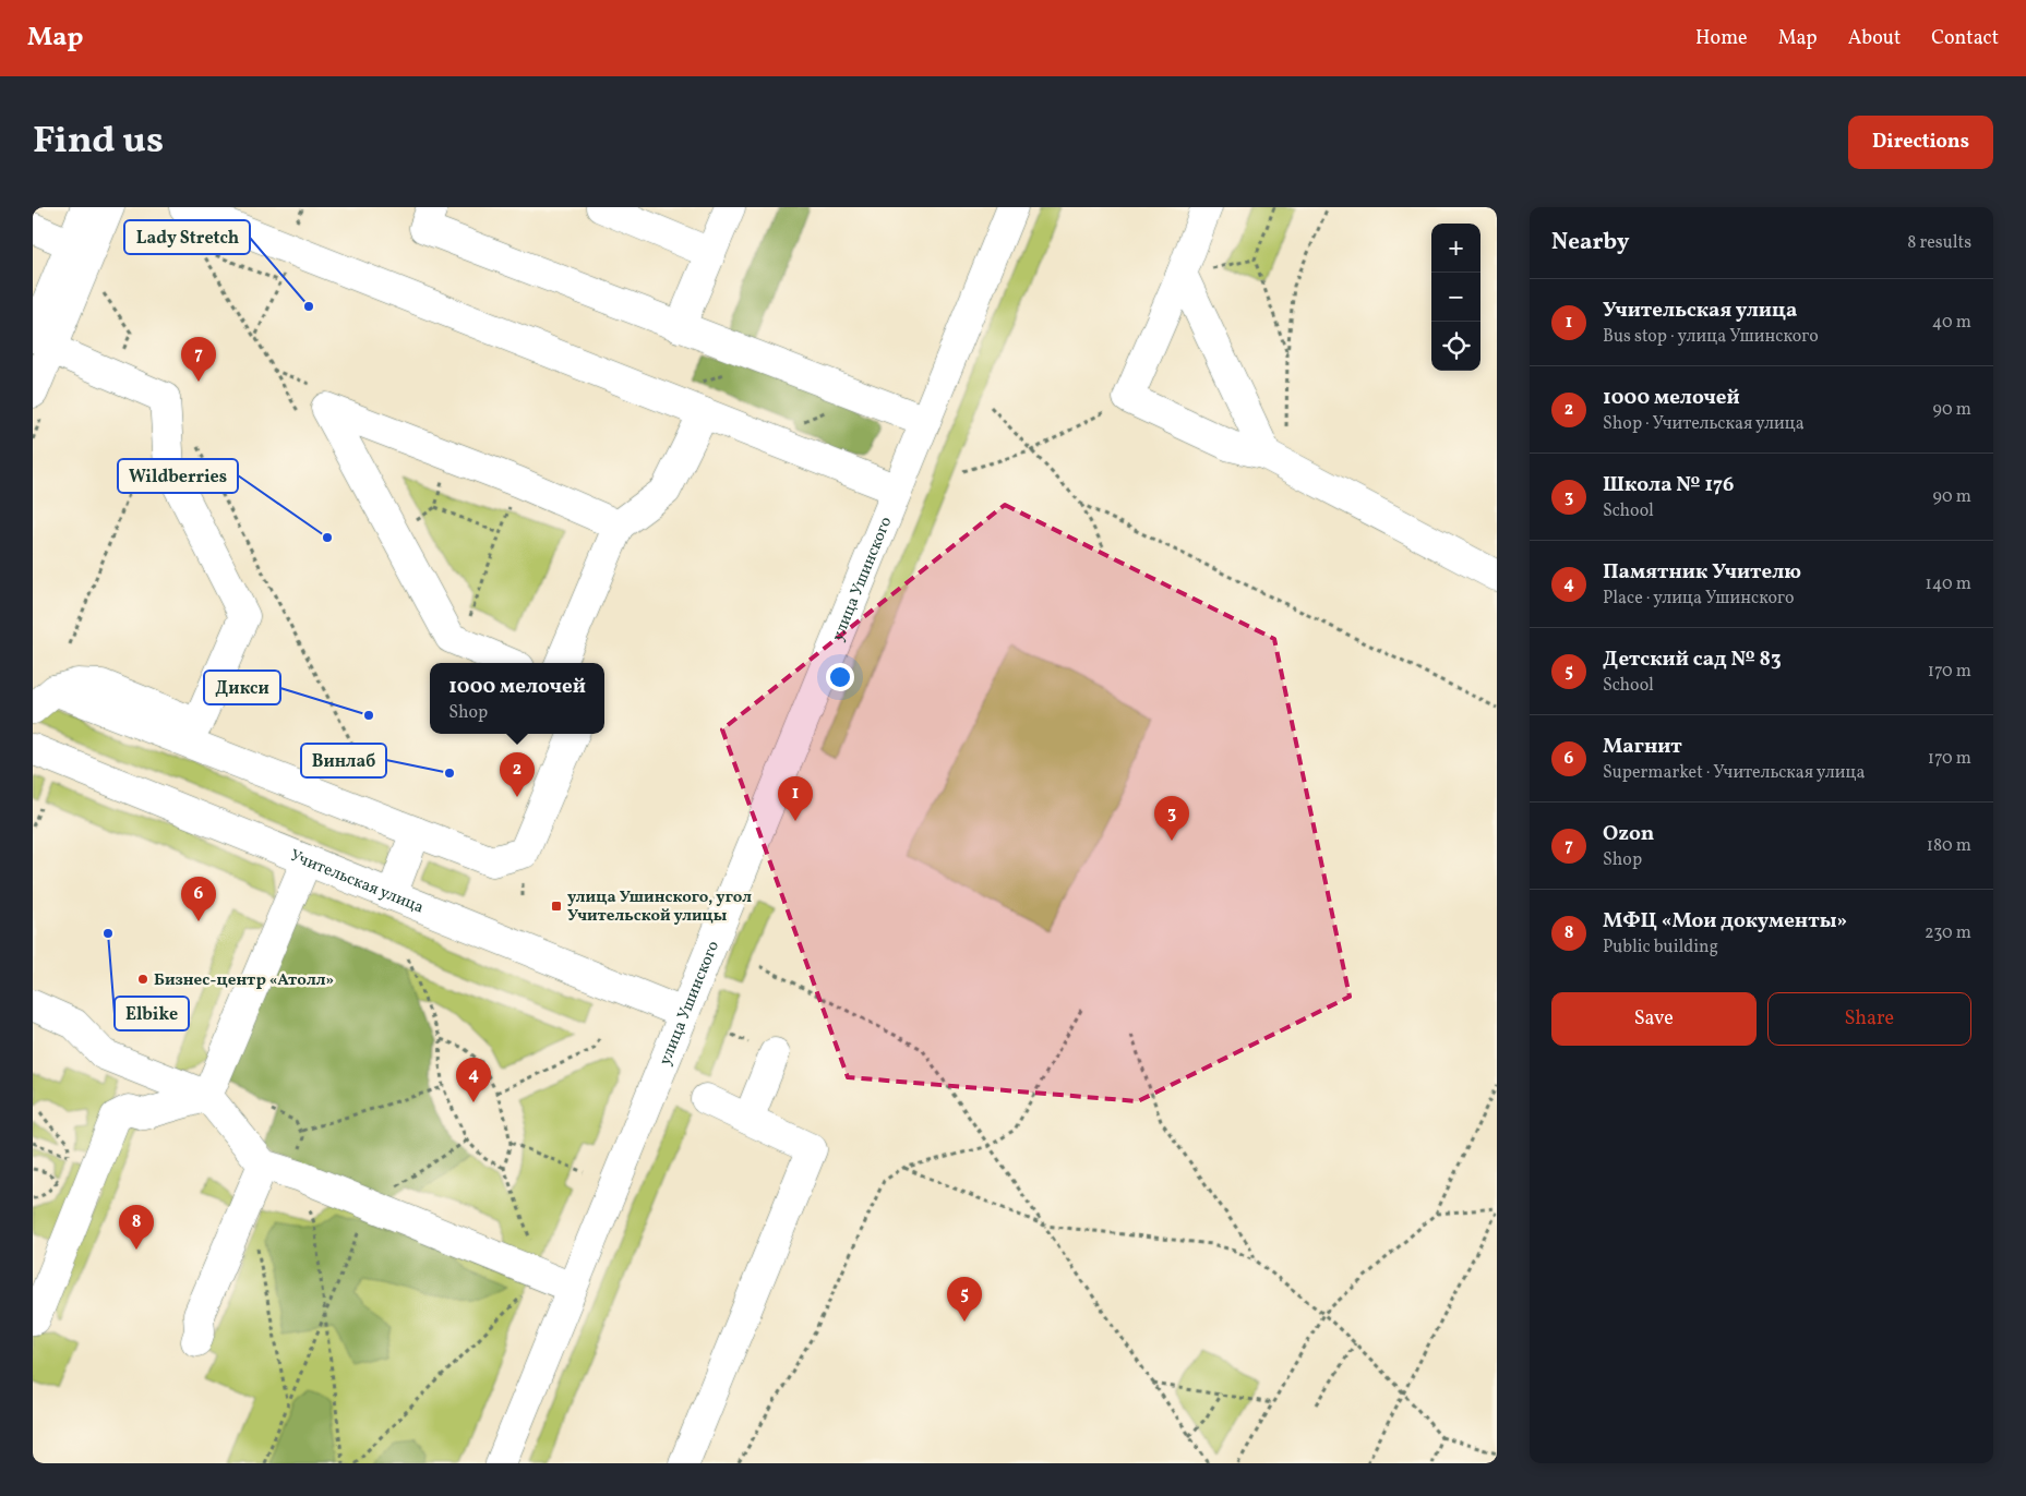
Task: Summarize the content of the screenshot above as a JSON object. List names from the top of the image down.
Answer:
{
  "streets": {
    "street": ["улица Ушинского", "Учительская улица"]
  },
  "crossings": [
    ["улица Ушинского", "Учительская улица"]
  ],
  "places": {
    "other": [
      "Lady Stretch",
      "Wildberries",
      "Дикси",
      "Винлаб",
      "Elbike",
      "Бизнес-центр «Атолл»"
    ],
    "transit": ["улица Ушинского, угол Учительской улицы"]
  },
  "page": {
    "header": "Map",
    "nav": [
      "Home",
      "Map",
      "About",
      "Contact"
    ],
    "title": "Find us",
    "buttons": [
      "Directions",
      ["Save", "Share"]
    ],
    "heading": ["Nearby", "8 results"],
    "map_buttons": ["+", "−"],
    "list": [
      {
        "mark": "1",
        "name": "Учительская улица",
        "note": "Bus stop · улица Ушинского",
        "value": "40 m"
      },
      {
        "mark": "2",
        "name": "1000 мелочей",
        "note": "Shop · Учительская улица",
        "value": "90 m"
      },
      {
        "mark": "3",
        "name": "Школа № 176",
        "note": "School",
        "value": "90 m"
      },
      {
        "mark": "4",
        "name": "Памятник Учителю",
        "note": "Place · улица Ушинского",
        "value": "140 m"
      },
      {
        "mark": "5",
        "name": "Детский сад № 83",
        "note": "School",
        "value": "170 m"
      },
      {
        "mark": "6",
        "name": "Магнит",
        "note": "Supermarket · Учительская улица",
        "value": "170 m"
      },
      {
        "mark": "7",
        "name": "Ozon",
        "note": "Shop",
        "value": "180 m"
      },
      {
        "mark": "8",
        "name": "МФЦ «Мои документы»",
        "note": "Public building",
        "value": "230 m"
      }
    ],
    "pins": [
      "7",
      "2",
      "1",
      "3",
      "6",
      "4",
      "8",
      "5"
    ],
    "popup": ["1000 мелочей", "Shop"]
  }
}
